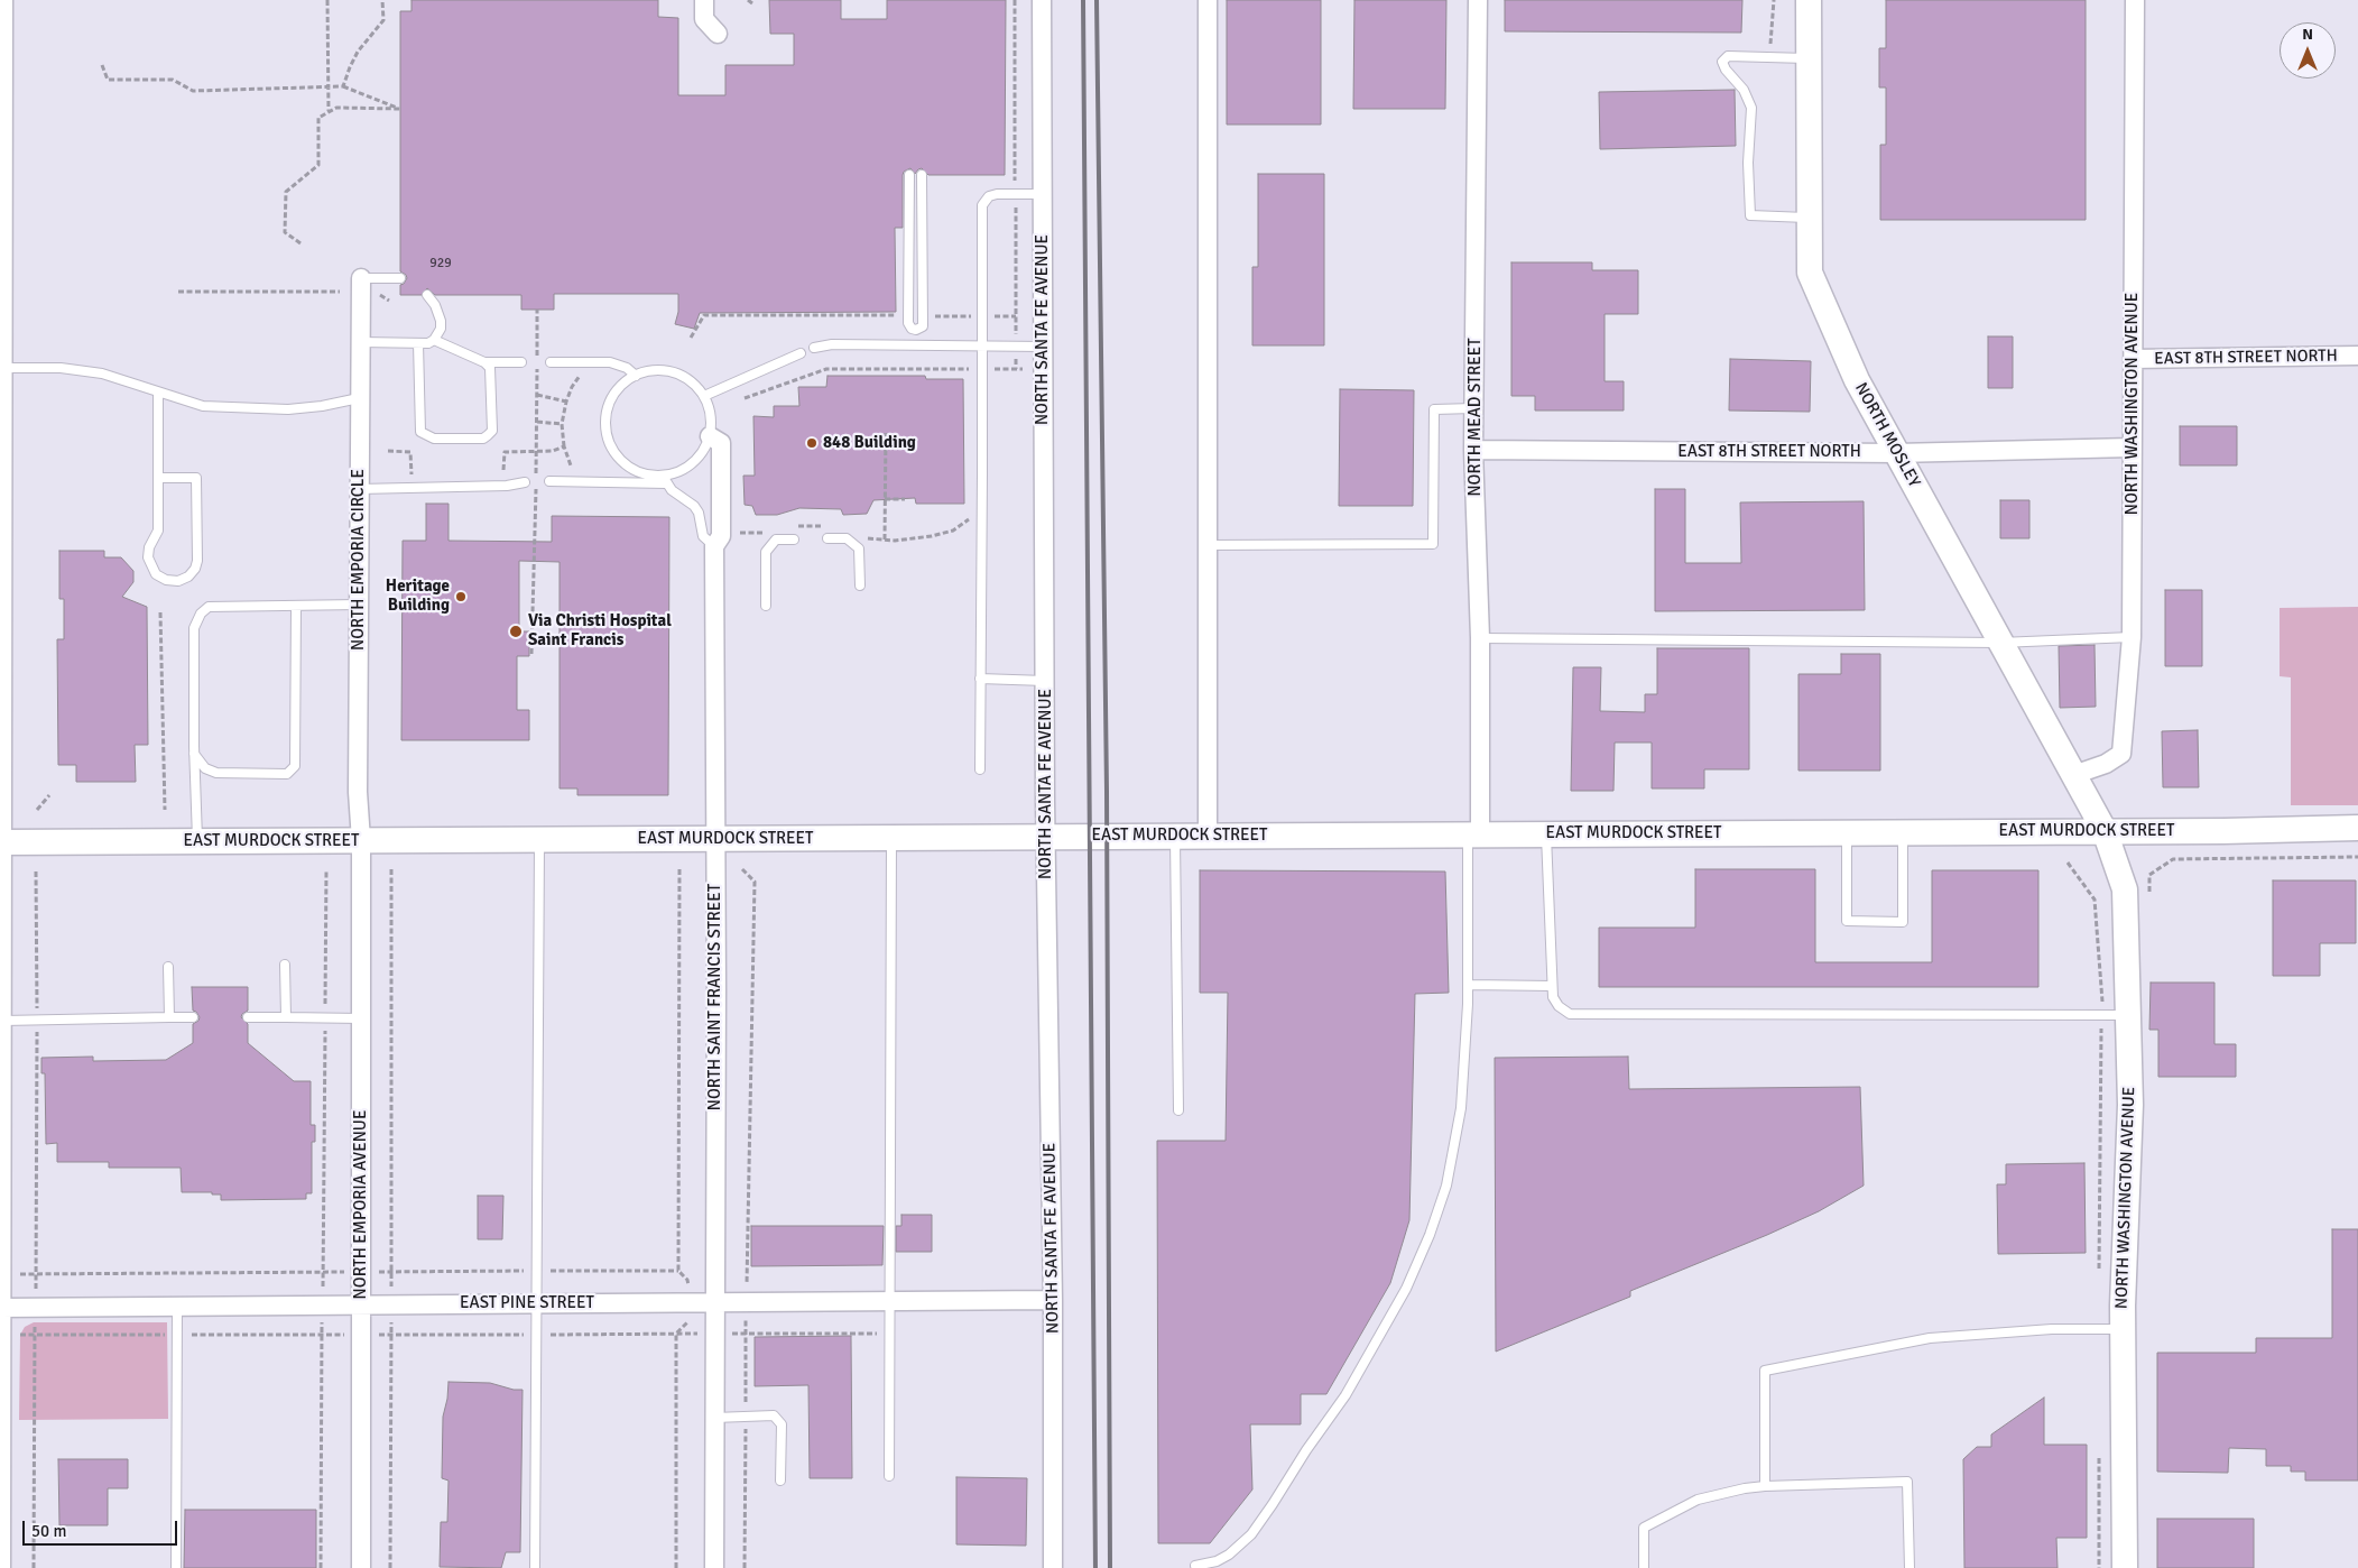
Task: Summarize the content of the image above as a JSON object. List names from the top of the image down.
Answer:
{
  "streets": {
    "street": [
      "NORTH SANTA FE AVENUE",
      "EAST 8TH STREET NORTH",
      "NORTH WASHINGTON AVENUE",
      "NORTH MEAD STREET",
      "NORTH MOSLEY",
      "NORTH EMPORIA CIRCLE",
      "EAST MURDOCK STREET",
      "NORTH SAINT FRANCIS STREET",
      "NORTH EMPORIA AVENUE",
      "EAST PINE STREET"
    ]
  },
  "crossings": [
    ["NORTH SANTA FE AVENUE", "EAST MURDOCK STREET"],
    ["NORTH SANTA FE AVENUE", "EAST PINE STREET"],
    ["EAST 8TH STREET NORTH", "NORTH WASHINGTON AVENUE"],
    ["EAST 8TH STREET NORTH", "NORTH MEAD STREET"],
    ["EAST 8TH STREET NORTH", "NORTH MOSLEY"],
    ["NORTH WASHINGTON AVENUE", "NORTH MOSLEY"],
    ["NORTH WASHINGTON AVENUE", "EAST MURDOCK STREET"],
    ["NORTH MEAD STREET", "EAST MURDOCK STREET"],
    ["NORTH MOSLEY", "EAST MURDOCK STREET"],
    ["NORTH EMPORIA CIRCLE", "EAST MURDOCK STREET"],
    ["NORTH EMPORIA CIRCLE", "NORTH EMPORIA AVENUE"],
    ["EAST MURDOCK STREET", "NORTH SAINT FRANCIS STREET"],
    ["EAST MURDOCK STREET", "NORTH EMPORIA AVENUE"],
    ["NORTH SAINT FRANCIS STREET", "EAST PINE STREET"],
    ["NORTH EMPORIA AVENUE", "EAST PINE STREET"]
  ],
  "places": ["848 Building", "Heritage Building", "Via Christi Hospital Saint Francis"],
  "house_numbers": ["929"],
  "scale_bar": "50 m",
  "north": "top"
}
